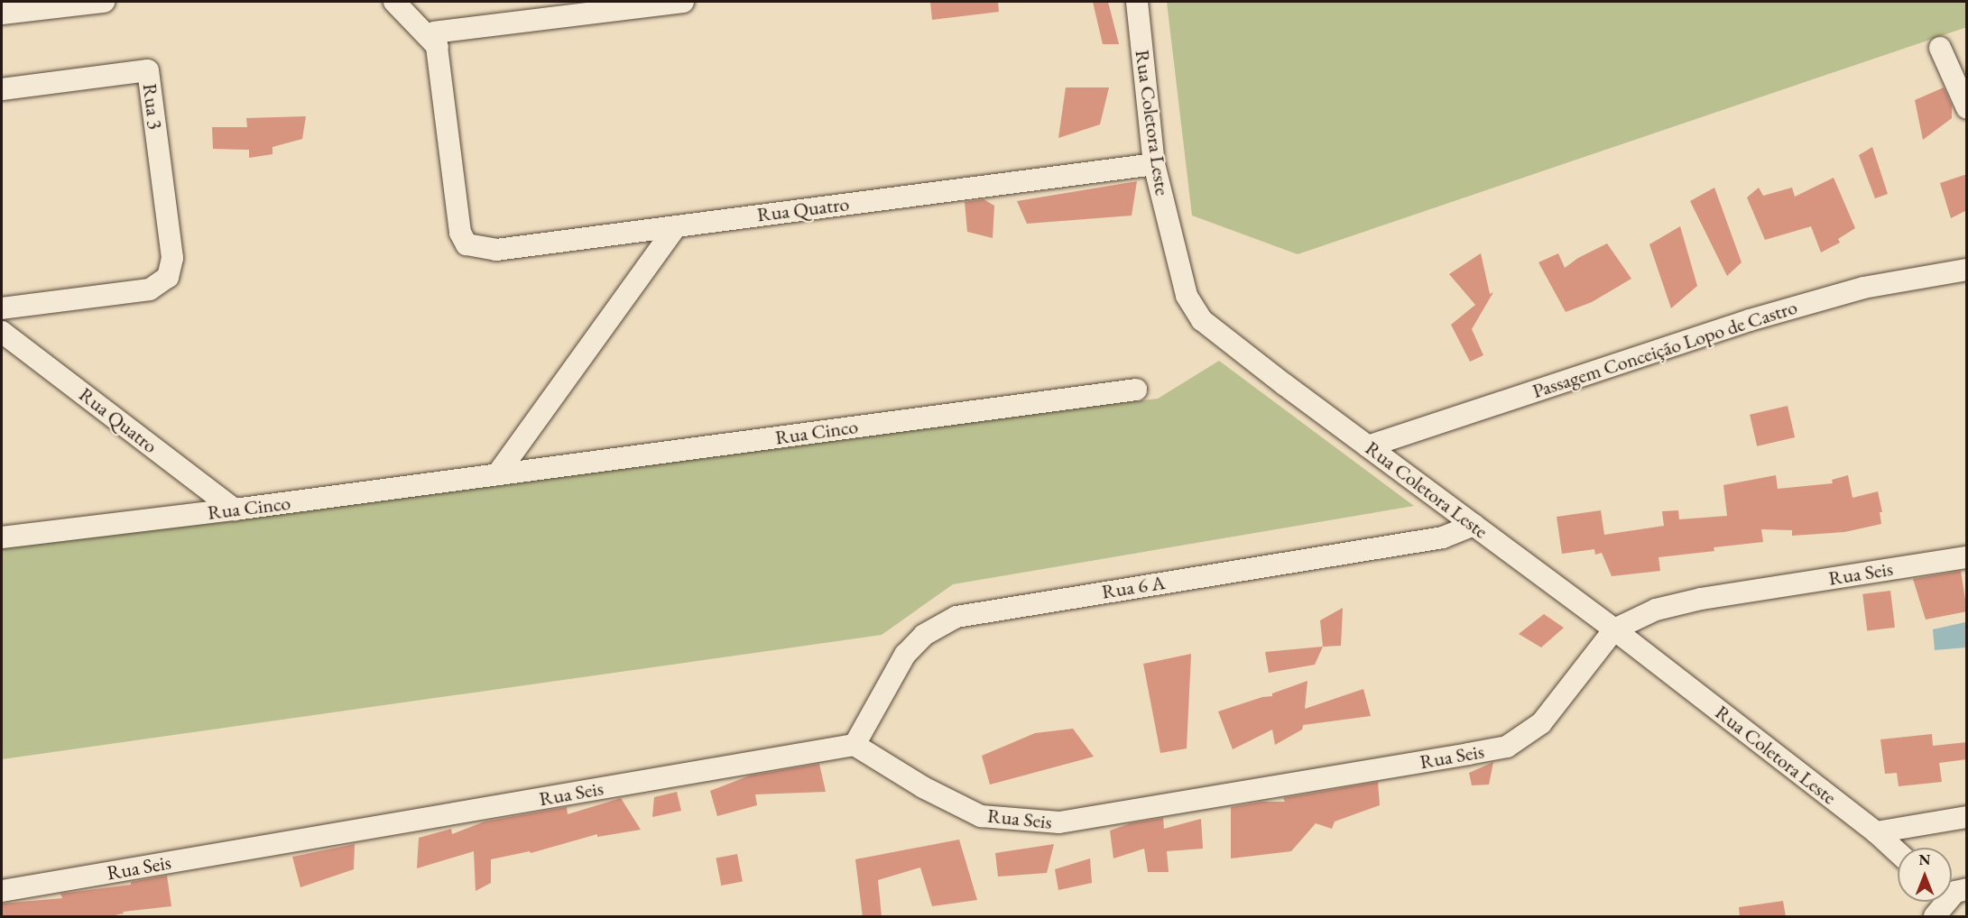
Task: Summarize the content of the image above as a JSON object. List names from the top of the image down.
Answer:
{
  "streets": {
    "street": [
      "Rua 3",
      "Rua Coletora Leste",
      "Rua Quatro",
      "Passagem Conceição Lopo de Castro",
      "Rua Cinco",
      "Rua Seis",
      "Rua 6 A"
    ]
  },
  "crossings": [
    ["Rua Coletora Leste", "Rua Quatro"],
    ["Rua Coletora Leste", "Passagem Conceição Lopo de Castro"],
    ["Rua Coletora Leste", "Rua Seis"],
    ["Rua Coletora Leste", "Rua 6 A"],
    ["Rua Quatro", "Rua Cinco"],
    ["Rua Seis", "Rua 6 A"]
  ],
  "north": "top"
}
